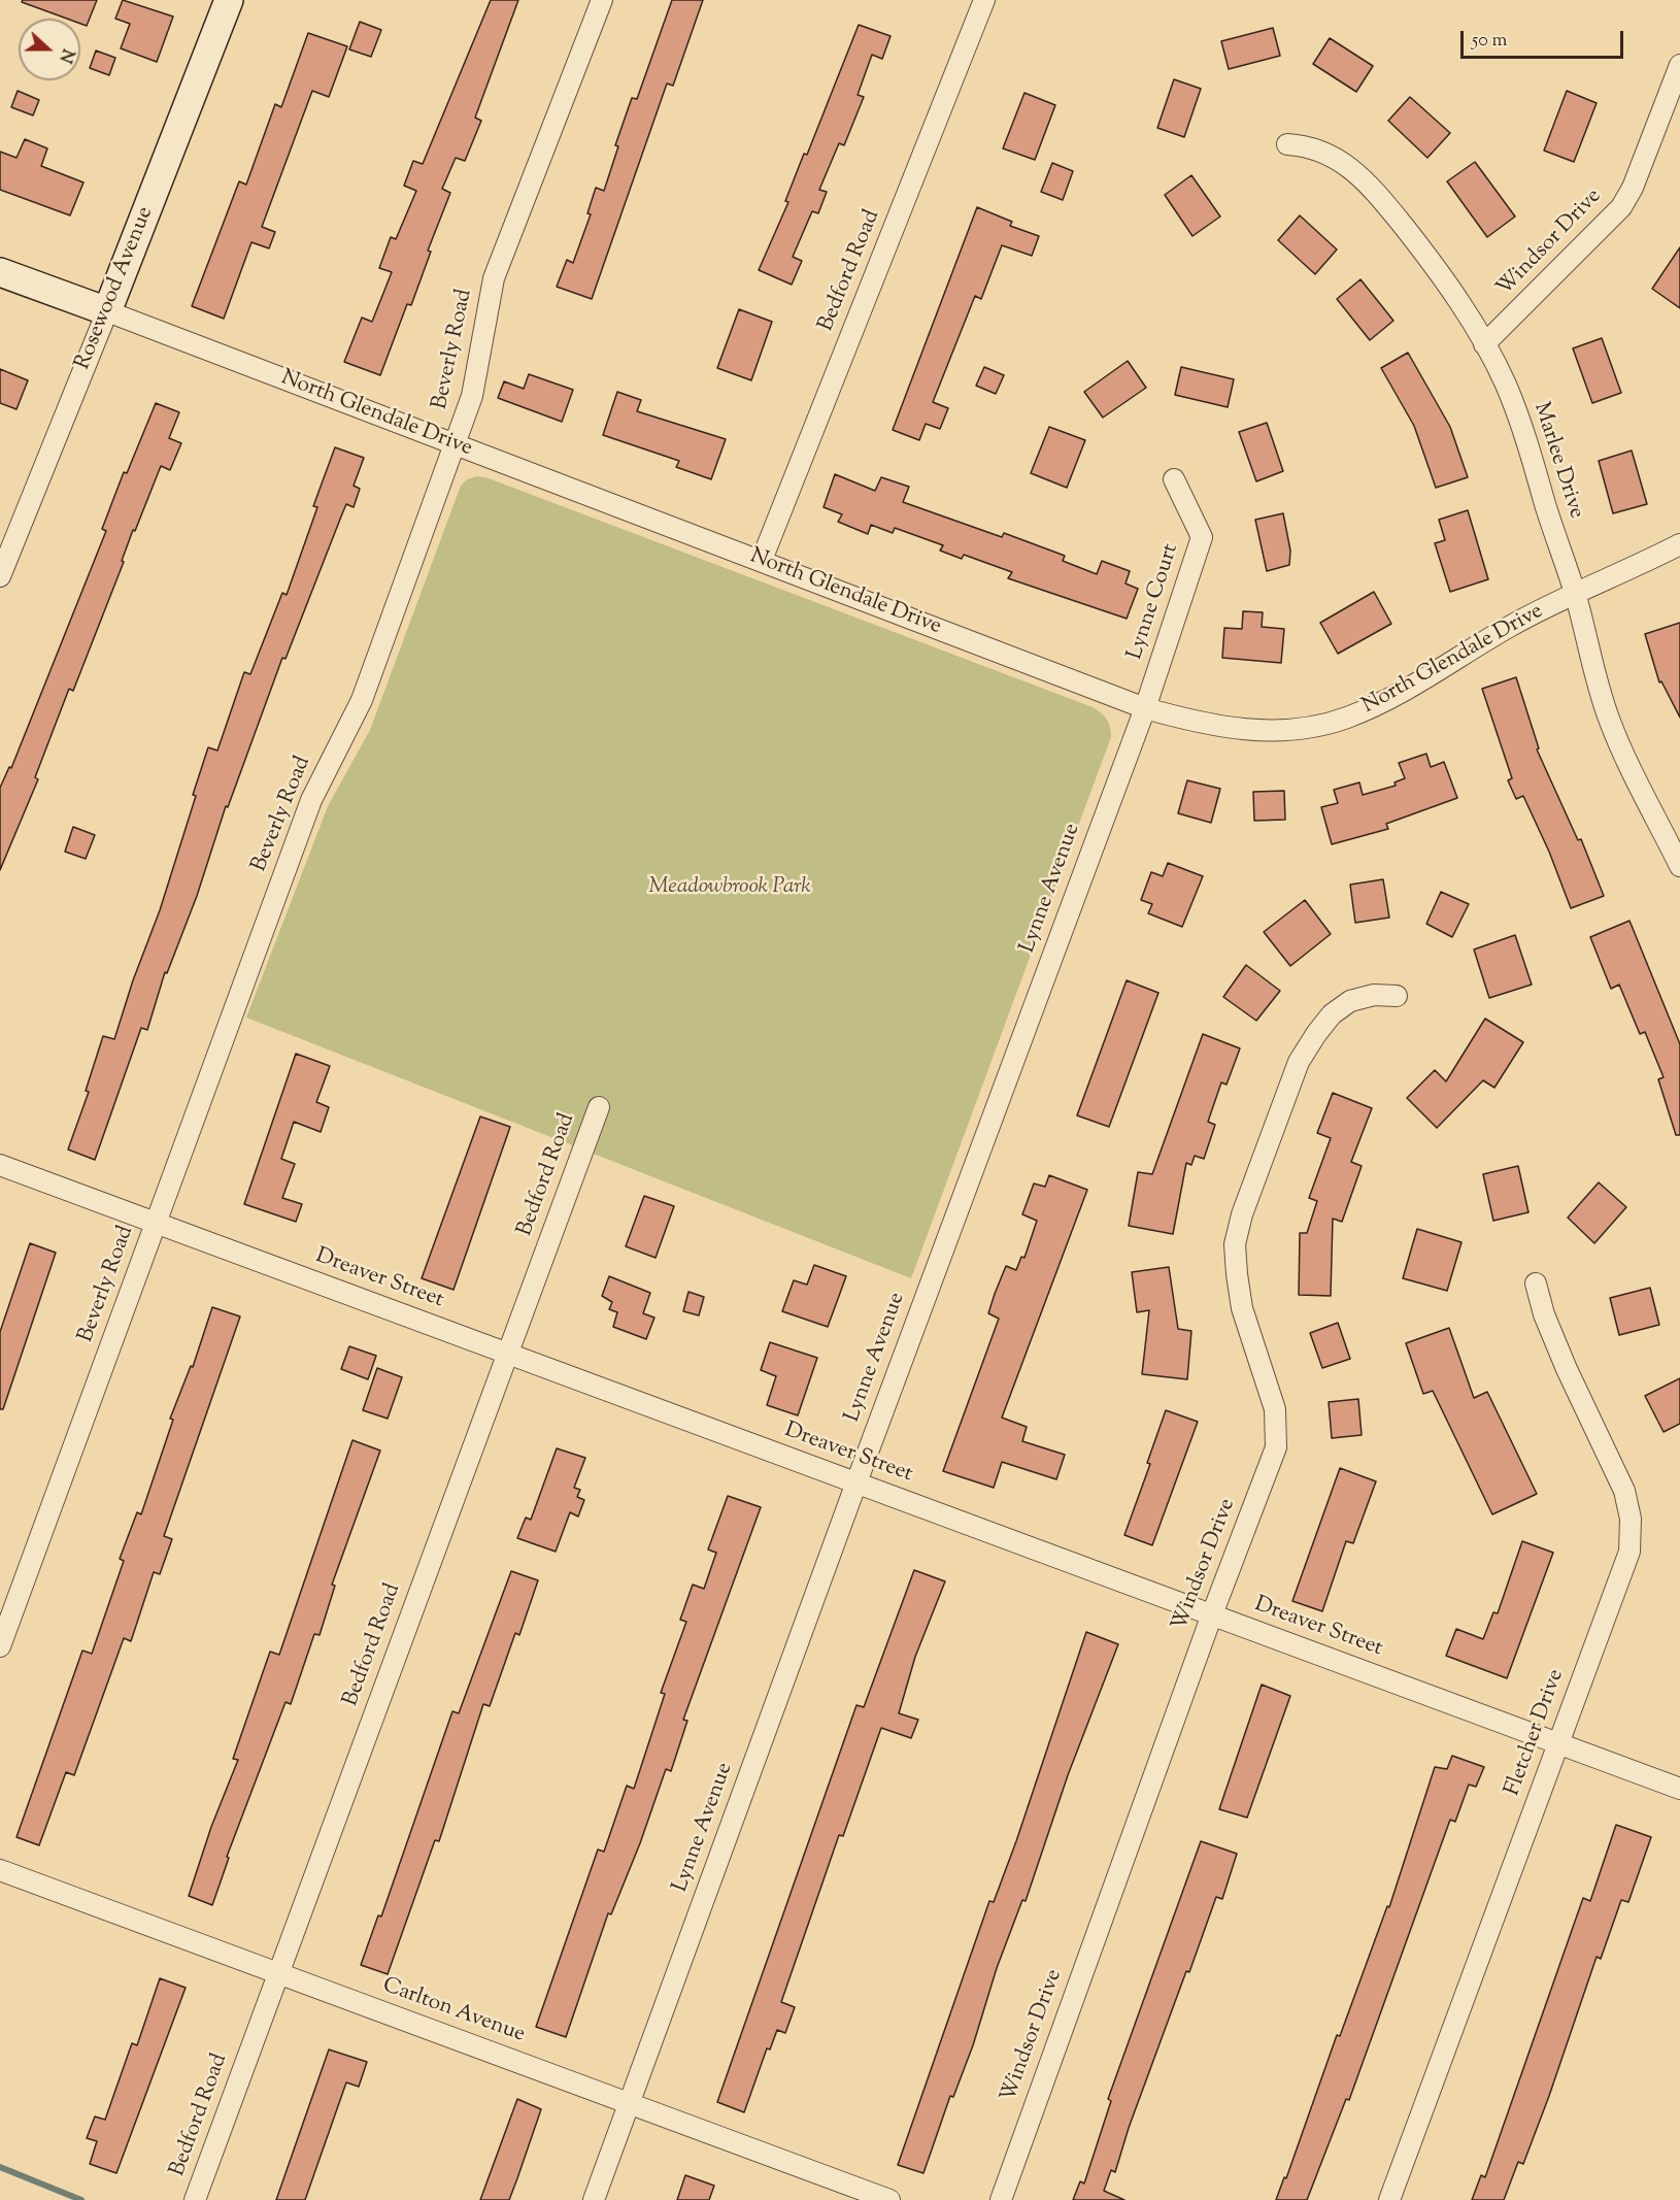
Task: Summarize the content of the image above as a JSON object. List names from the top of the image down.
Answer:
{
  "streets": {
    "street": [
      "Windsor Drive",
      "Bedford Road",
      "Rosewood Avenue",
      "Beverly Road",
      "North Glendale Drive",
      "Marlee Drive",
      "Lynne Court",
      "Lynne Avenue",
      "Dreaver Street",
      "Fletcher Drive",
      "Carlton Avenue"
    ]
  },
  "crossings": [
    ["Windsor Drive", "Marlee Drive"],
    ["Windsor Drive", "Dreaver Street"],
    ["Bedford Road", "North Glendale Drive"],
    ["Bedford Road", "Dreaver Street"],
    ["Bedford Road", "Carlton Avenue"],
    ["Rosewood Avenue", "North Glendale Drive"],
    ["Beverly Road", "North Glendale Drive"],
    ["Beverly Road", "Dreaver Street"],
    ["North Glendale Drive", "Marlee Drive"],
    ["North Glendale Drive", "Lynne Court"],
    ["North Glendale Drive", "Lynne Avenue"],
    ["Lynne Court", "Lynne Avenue"],
    ["Lynne Avenue", "Dreaver Street"],
    ["Lynne Avenue", "Carlton Avenue"],
    ["Dreaver Street", "Fletcher Drive"]
  ],
  "parks": ["Meadowbrook Park"],
  "scale_bar": "50 m",
  "north": "right"
}
